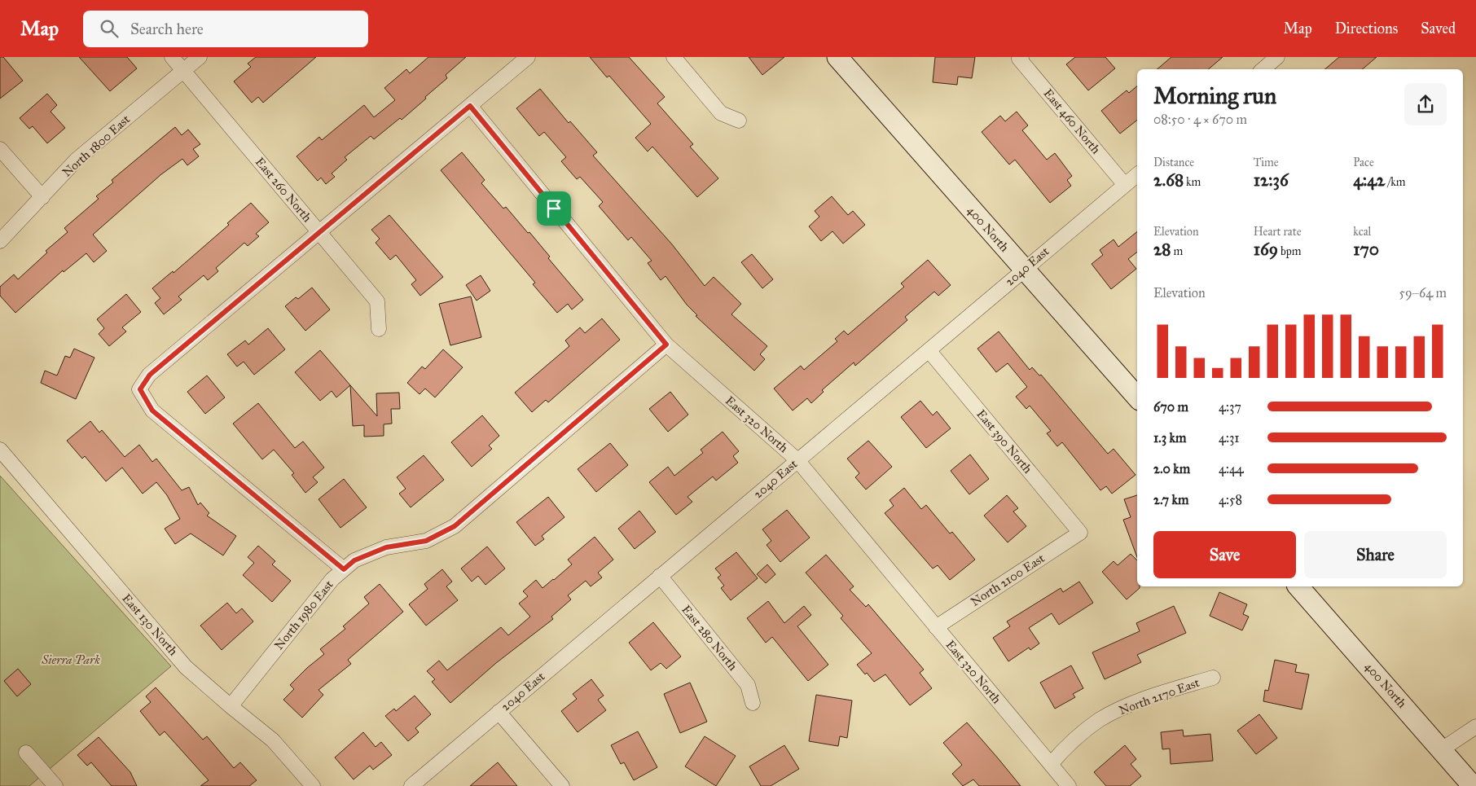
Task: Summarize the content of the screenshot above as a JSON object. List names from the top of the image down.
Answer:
{
  "streets": {
    "main road": ["400 North"],
    "street": [
      "East 460 North",
      "North 1800 East",
      "East 260 North",
      "2040 East",
      "East 320 North",
      "East 390 North",
      "North 2100 East",
      "North 1980 East",
      "East 130 North",
      "East 280 North",
      "North 2170 East"
    ]
  },
  "crossings": [
    ["East 460 North", "2040 East"],
    ["North 1800 East", "East 260 North"],
    ["400 North", "2040 East"],
    ["2040 East", "East 320 North"],
    ["2040 East", "East 390 North"],
    ["2040 East", "East 280 North"],
    ["East 320 North", "North 2100 East"],
    ["East 320 North", "North 1980 East"],
    ["East 320 North", "North 2170 East"],
    ["East 390 North", "North 2100 East"],
    ["North 1980 East", "East 130 North"]
  ],
  "parks": ["Sierra Park"],
  "page": {
    "header": "Map",
    "search": "Search here",
    "nav": ["Map", "Directions", "Saved"],
    "heading": ["Morning run", "08:50 · 4 × 670 m"],
    "stats": [
      ["Distance", "2.68 km"],
      ["Time", "12:36"],
      ["Pace", "4:42 /km"],
      ["Elevation", "28 m"],
      ["Heart rate", "169 bpm"],
      ["kcal", "170"]
    ],
    "chart": ["Elevation", "59–64 m"],
    "list": [
      {
        "name": "670 m",
        "note": "4:37"
      },
      {
        "name": "1.3 km",
        "note": "4:31"
      },
      {
        "name": "2.0 km",
        "note": "4:44"
      },
      {
        "name": "2.7 km",
        "note": "4:58"
      }
    ],
    "buttons": ["Save", "Share"]
  }
}
